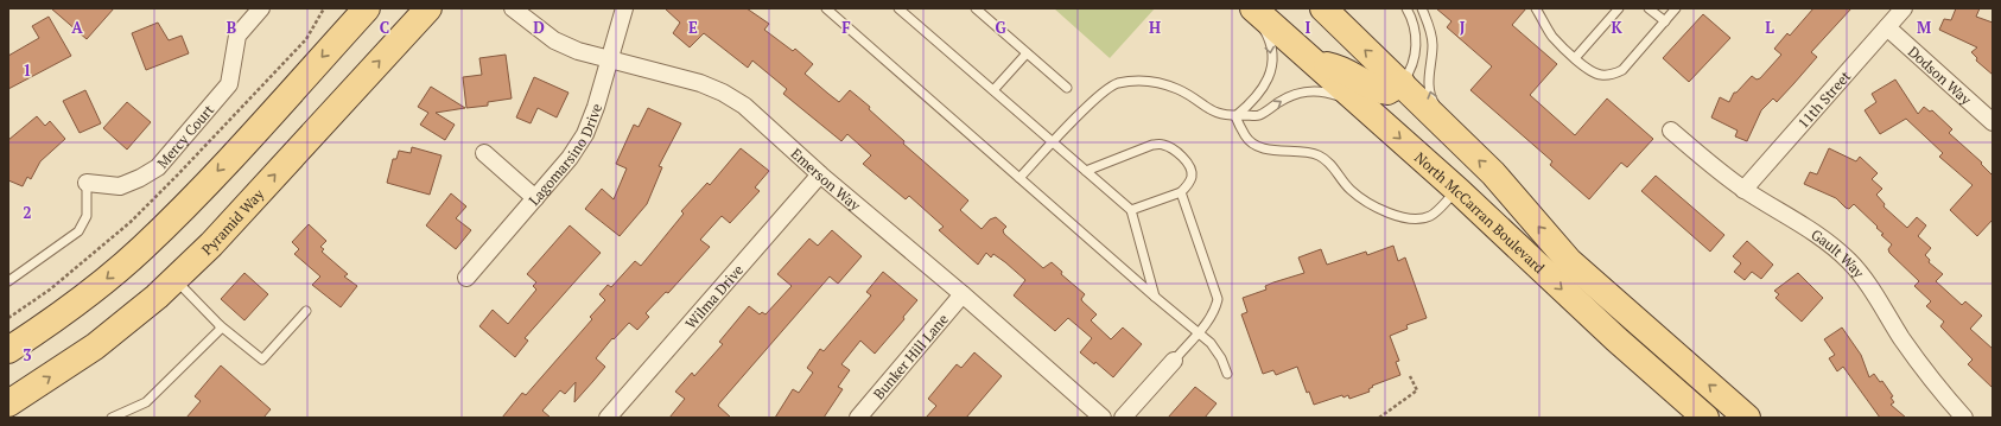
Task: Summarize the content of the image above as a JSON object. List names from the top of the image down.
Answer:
{
  "streets": {
    "main road": ["North McCarran Boulevard", "Pyramid Way"],
    "street": [
      "Dodson Way",
      "11th Street",
      "Mercy Court",
      "Lagomarsino Drive",
      "Emerson Way",
      "Gault Way",
      "Wilma Drive",
      "Bunker Hill Lane"
    ]
  },
  "crossings": [
    ["Dodson Way", "11th Street"],
    ["11th Street", "Gault Way"],
    ["Lagomarsino Drive", "Emerson Way"],
    ["Emerson Way", "Wilma Drive"],
    ["Emerson Way", "Bunker Hill Lane"]
  ],
  "grid": {
    "columns": [
      "A",
      "B",
      "C",
      "D",
      "E",
      "F",
      "G",
      "H",
      "I",
      "J",
      "K",
      "L",
      "M"
    ],
    "rows": ["1", "2", "3"]
  }
}
